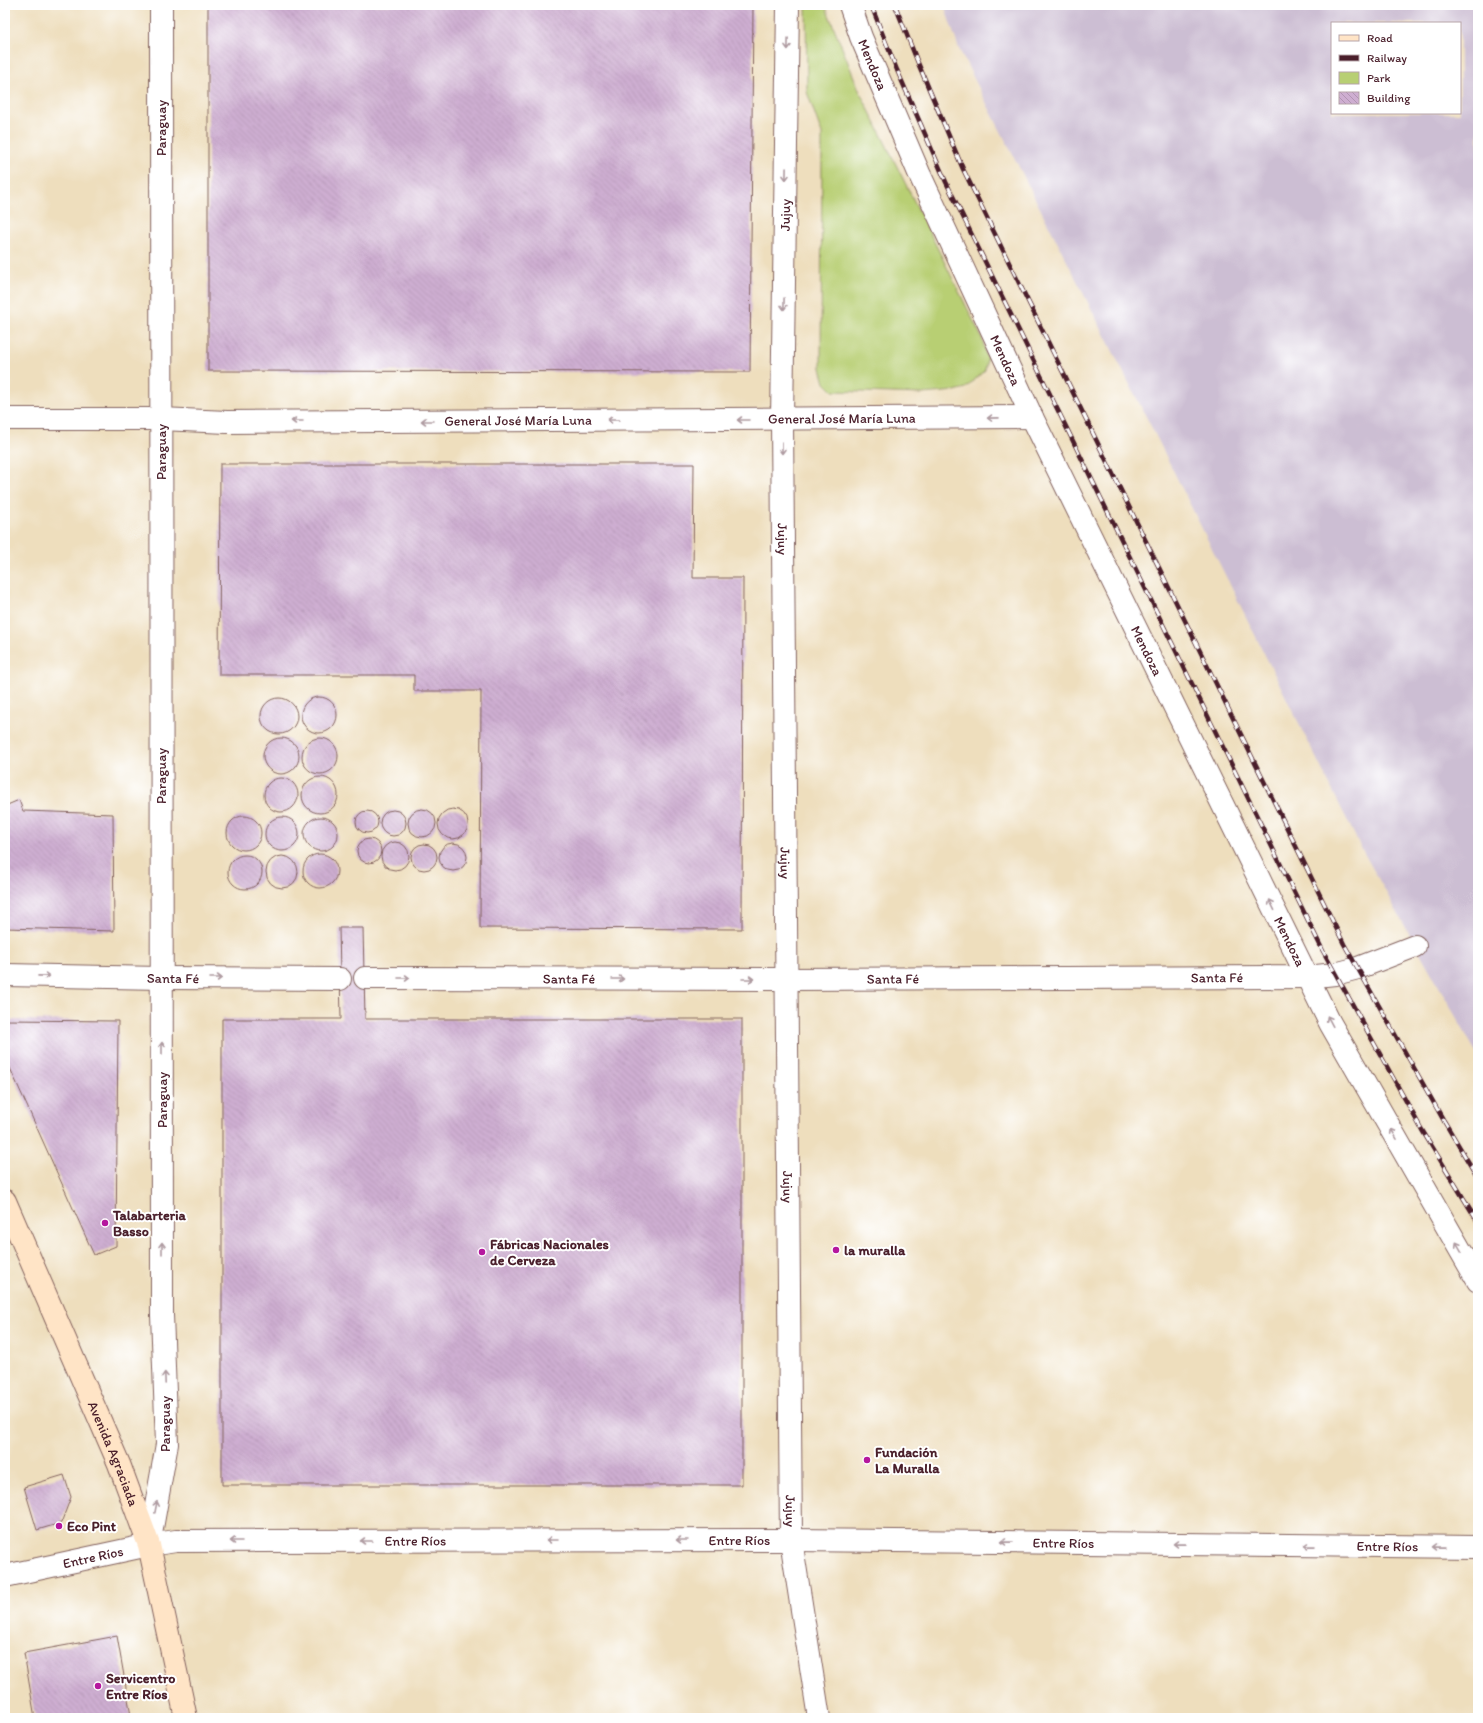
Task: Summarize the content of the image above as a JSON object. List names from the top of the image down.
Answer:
{
  "streets": {
    "main road": ["Avenida Agraciada"],
    "street": [
      "Mendoza",
      "Paraguay",
      "Jujuy",
      "General José María Luna",
      "Santa Fé",
      "Entre Ríos"
    ]
  },
  "crossings": [
    ["Mendoza", "General José María Luna"],
    ["Mendoza", "Santa Fé"],
    ["Paraguay", "General José María Luna"],
    ["Paraguay", "Santa Fé"],
    ["Paraguay", "Avenida Agraciada"],
    ["Paraguay", "Entre Ríos"],
    ["Jujuy", "General José María Luna"],
    ["Jujuy", "Santa Fé"],
    ["Jujuy", "Entre Ríos"],
    ["Avenida Agraciada", "Entre Ríos"]
  ],
  "one_way": [
    "Mendoza",
    "Paraguay",
    "Jujuy",
    "General José María Luna",
    "Santa Fé",
    "Entre Ríos"
  ],
  "places": [
    "Talabarteria Basso",
    "la muralla",
    "Fábricas Nacionales de Cerveza",
    "Fundación La Muralla",
    "Eco Pint",
    "Servicentro Entre Ríos"
  ],
  "legend": [
    "Road",
    "Railway",
    "Park",
    "Building"
  ]
}
